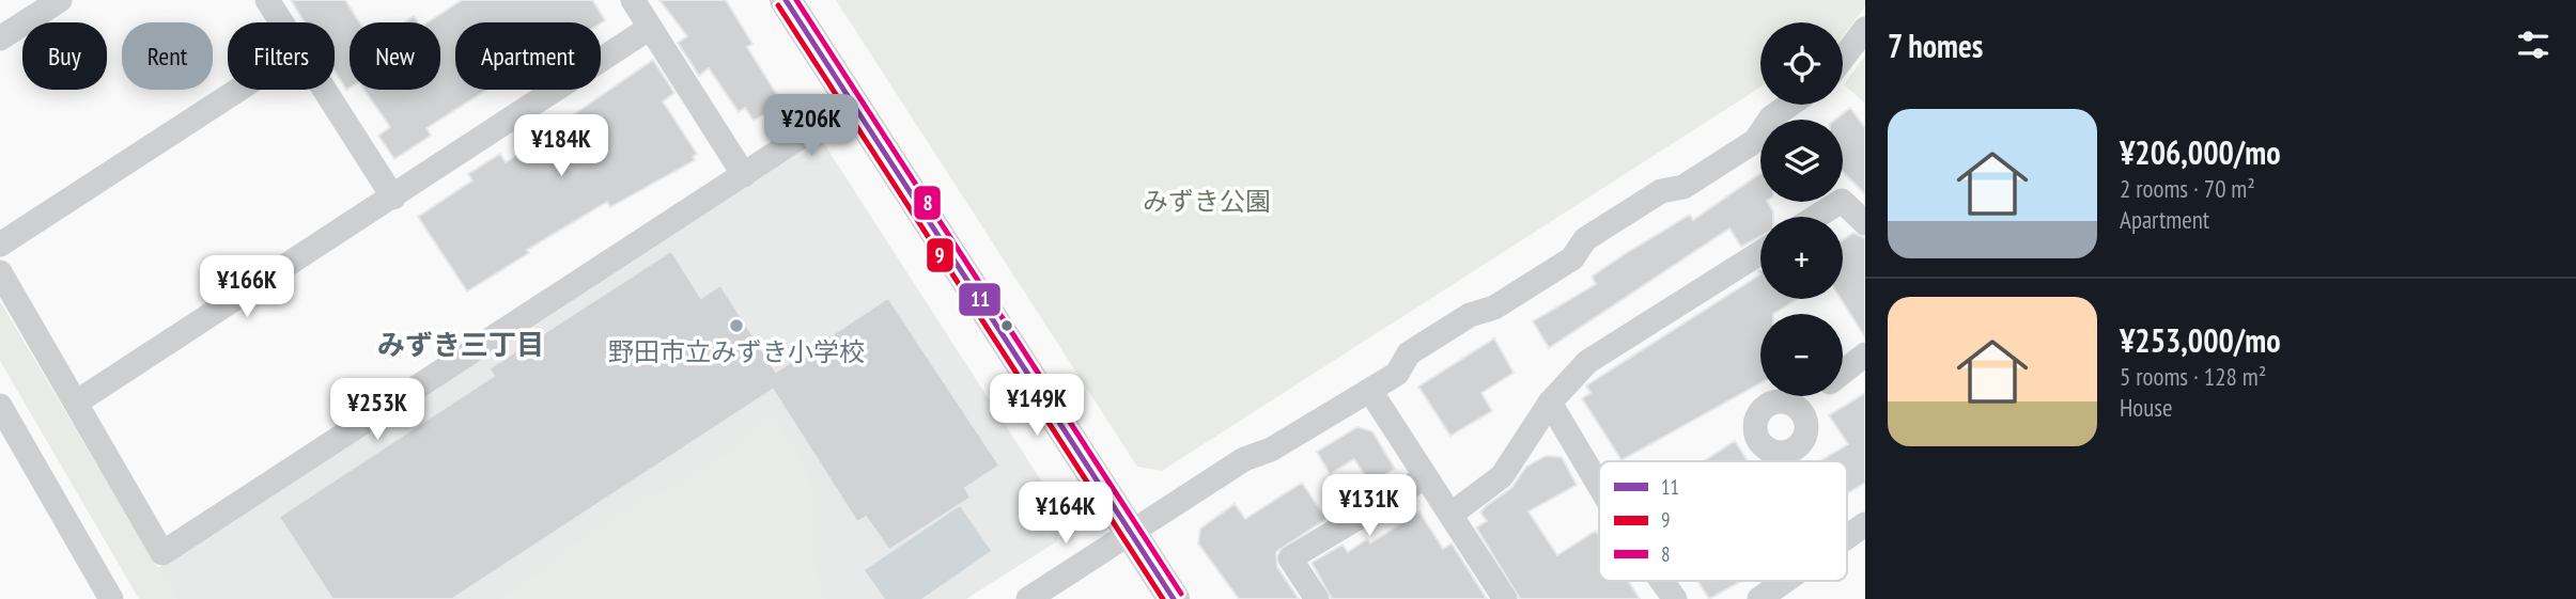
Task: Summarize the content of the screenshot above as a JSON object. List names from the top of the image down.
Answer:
{
  "districts": ["みずき三丁目"],
  "parks": ["みずき公園"],
  "places": ["野田市立みずき小学校"],
  "lines": ["transit line 11", "transit line 8", "transit line 9"],
  "legend": ["11", "9", "8"],
  "page": {
    "heading": "7 homes",
    "map_buttons": ["+", "−"],
    "chip": [
      "Buy",
      "Rent",
      "Filters",
      "New",
      "Apartment"
    ],
    "list": [
      {
        "name": "¥206,000/mo",
        "note": "2 rooms · 70 m² · Apartment"
      },
      {
        "name": "¥253,000/mo",
        "note": "5 rooms · 128 m² · House"
      }
    ],
    "price": [
      "¥206K",
      "¥184K",
      "¥166K",
      "¥149K",
      "¥253K",
      "¥131K",
      "¥164K"
    ]
  }
}
